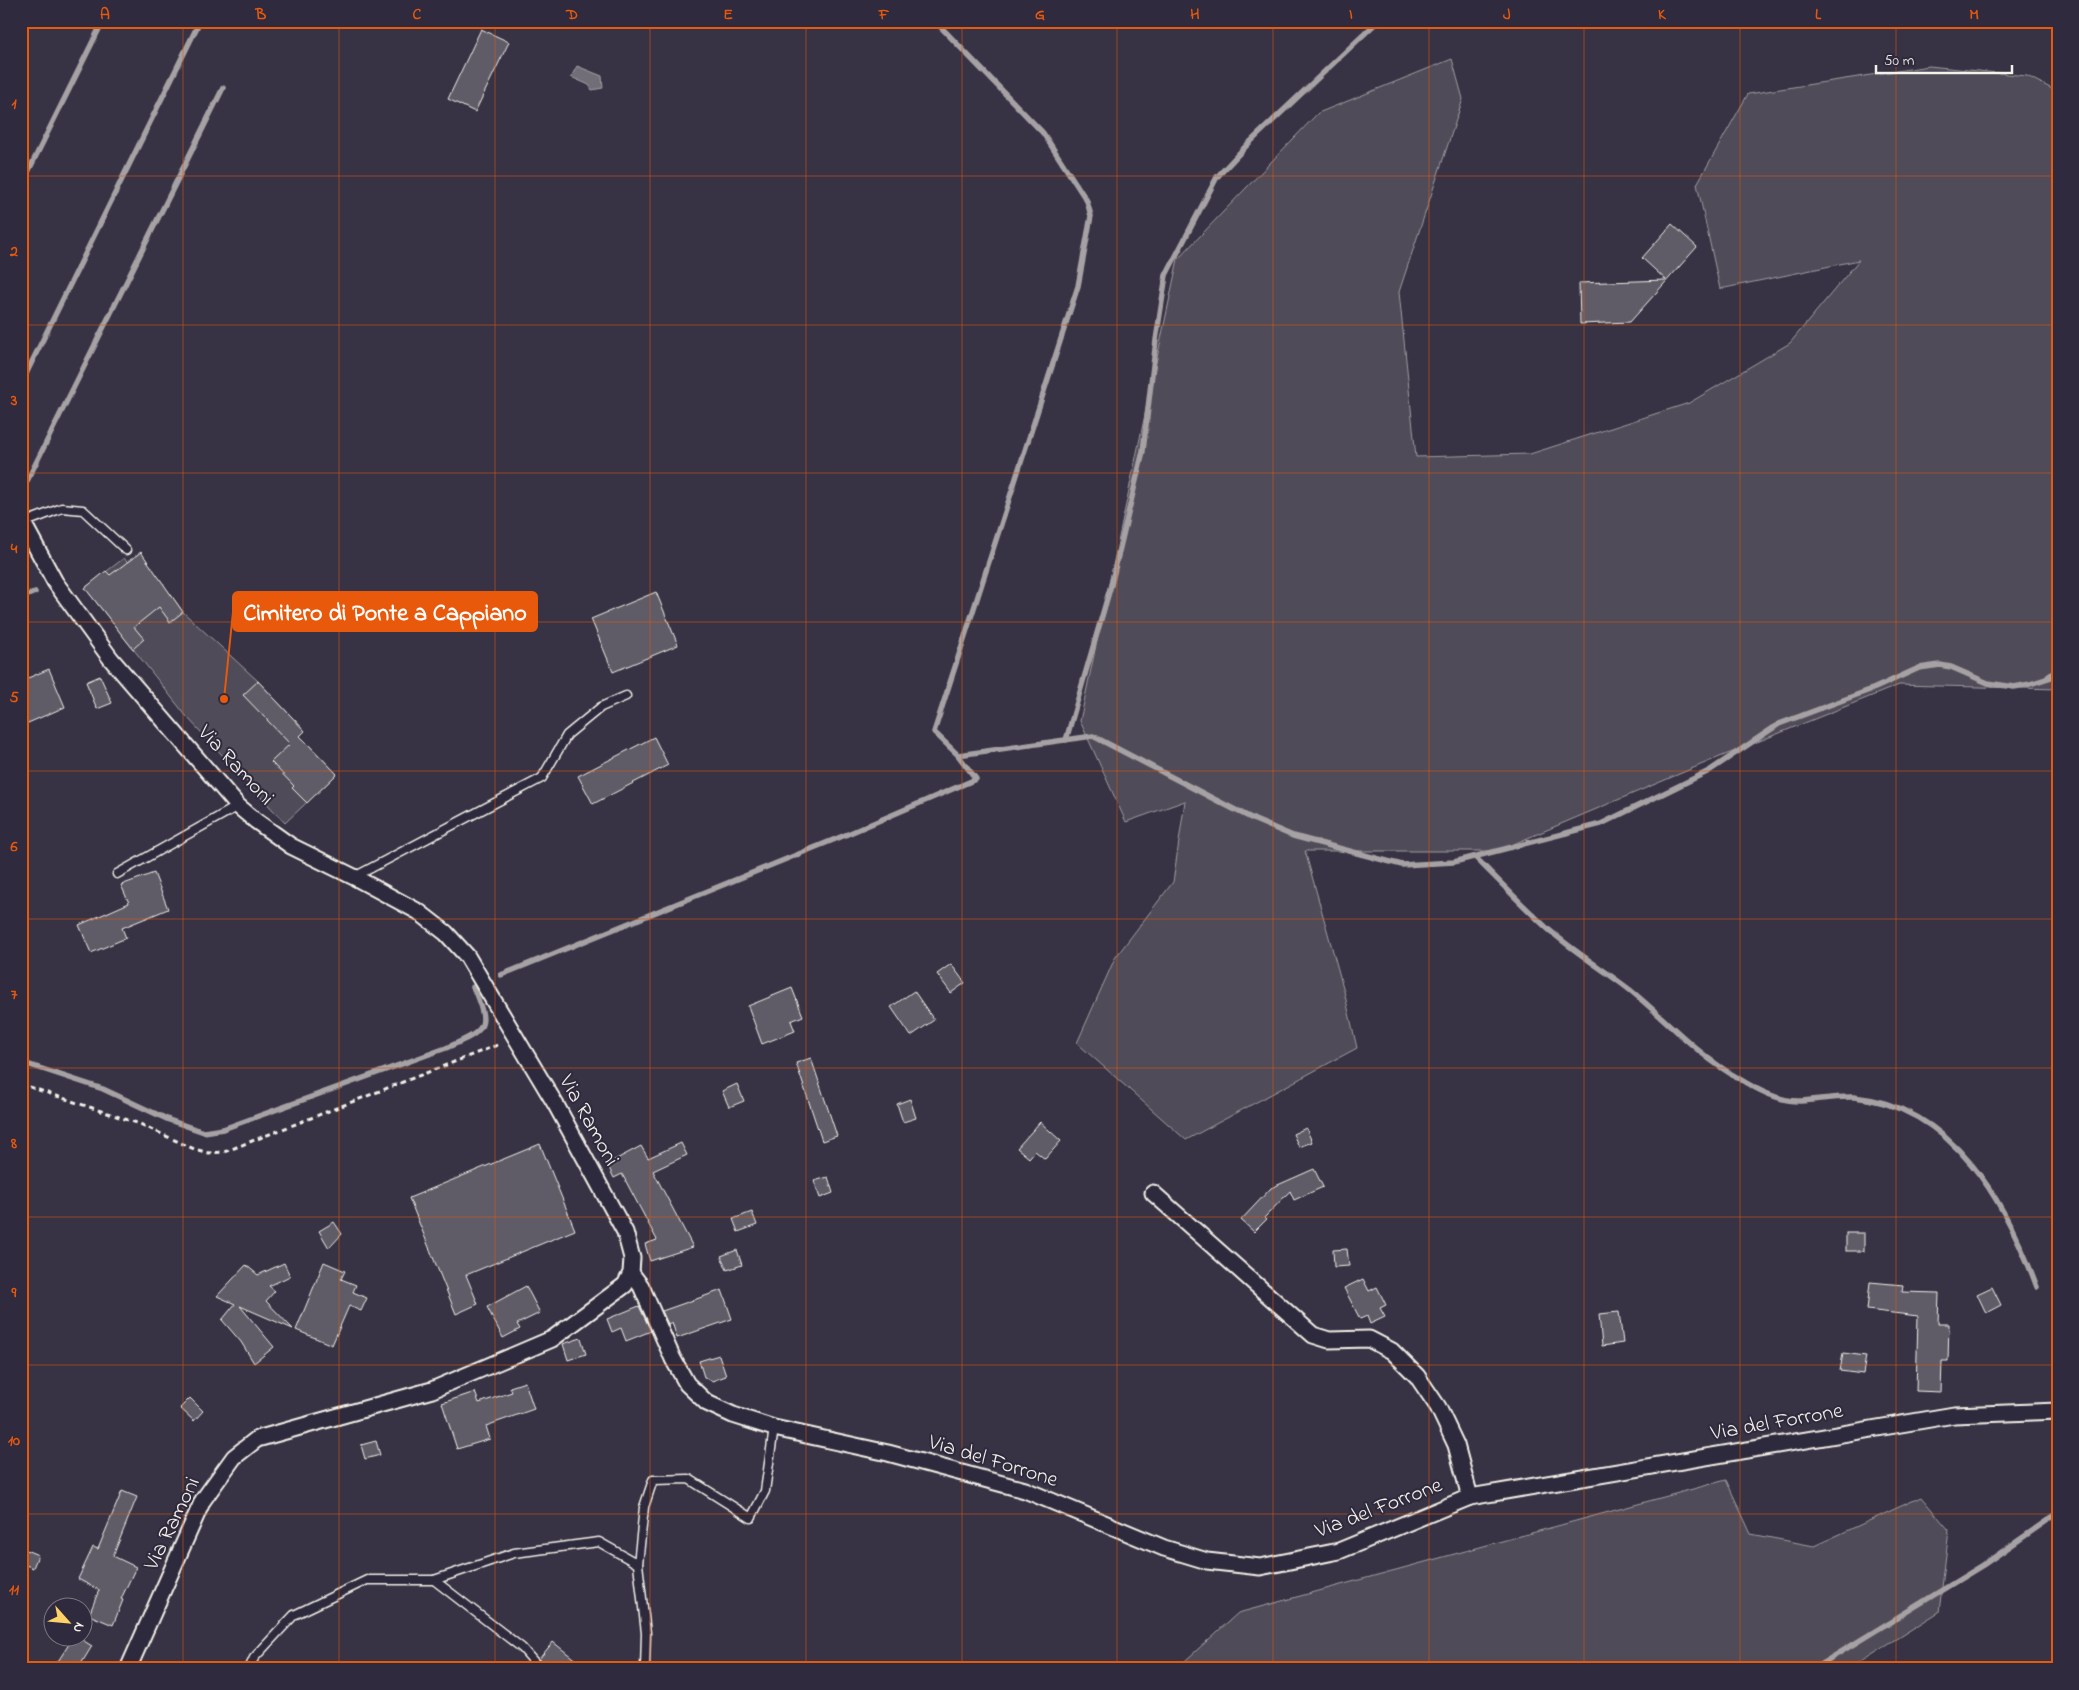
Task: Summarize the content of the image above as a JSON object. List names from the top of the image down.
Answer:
{
  "streets": {
    "street": ["Via Ramoni", "Via del Forrone"]
  },
  "crossings": [
    ["Via Ramoni", "Via del Forrone"]
  ],
  "places": ["Cimitero di Ponte a Cappiano"],
  "scale_bar": "50 m",
  "north": "bottom right",
  "grid": {
    "columns": [
      "A",
      "B",
      "C",
      "D",
      "E",
      "F",
      "G",
      "H",
      "I",
      "J",
      "K",
      "L",
      "M"
    ],
    "rows": [
      "1",
      "2",
      "3",
      "4",
      "5",
      "6",
      "7",
      "8",
      "9",
      "10",
      "11"
    ]
  }
}
